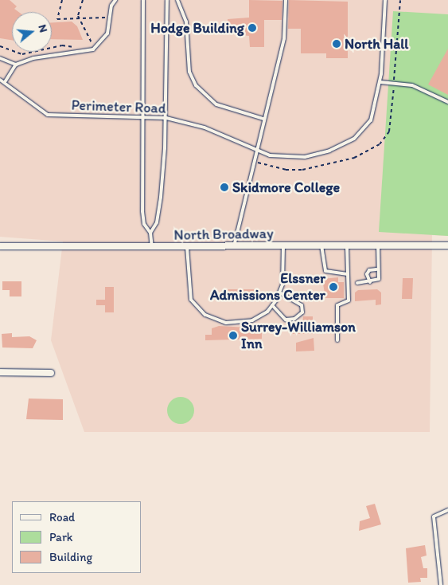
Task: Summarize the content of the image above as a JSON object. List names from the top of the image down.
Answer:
{
  "streets": {
    "street": ["North Broadway"],
    "lane": ["Perimeter Road"]
  },
  "places": [
    "Hodge Building",
    "North Hall",
    "Skidmore College",
    "Elssner Admissions Center",
    "Surrey-Williamson Inn"
  ],
  "legend": ["Road", "Park", "Building"],
  "north": "right"
}
